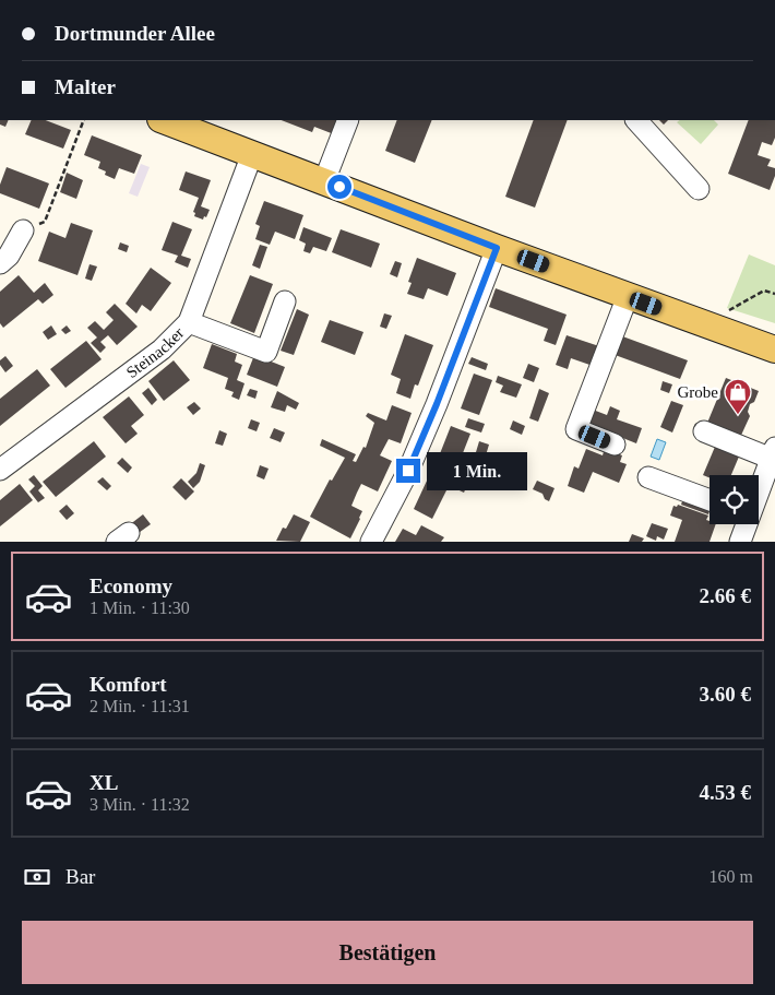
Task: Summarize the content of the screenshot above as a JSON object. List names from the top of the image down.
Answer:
{
  "streets": {
    "street": ["Steinacker"]
  },
  "places": {
    "shop": ["Grobe"]
  },
  "page": {
    "banner": ["Dortmunder Allee", "Malter"],
    "bubble": "1 Min.",
    "list": [
      {
        "name": "Economy",
        "note": "1 Min. · 11:30",
        "value": "2.66 €"
      },
      {
        "name": "Komfort",
        "note": "2 Min. · 11:31",
        "value": "3.60 €"
      },
      {
        "name": "XL",
        "note": "3 Min. · 11:32",
        "value": "4.53 €"
      }
    ],
    "pay": ["Bar", "160 m"],
    "buttons": "Bestätigen"
  }
}
